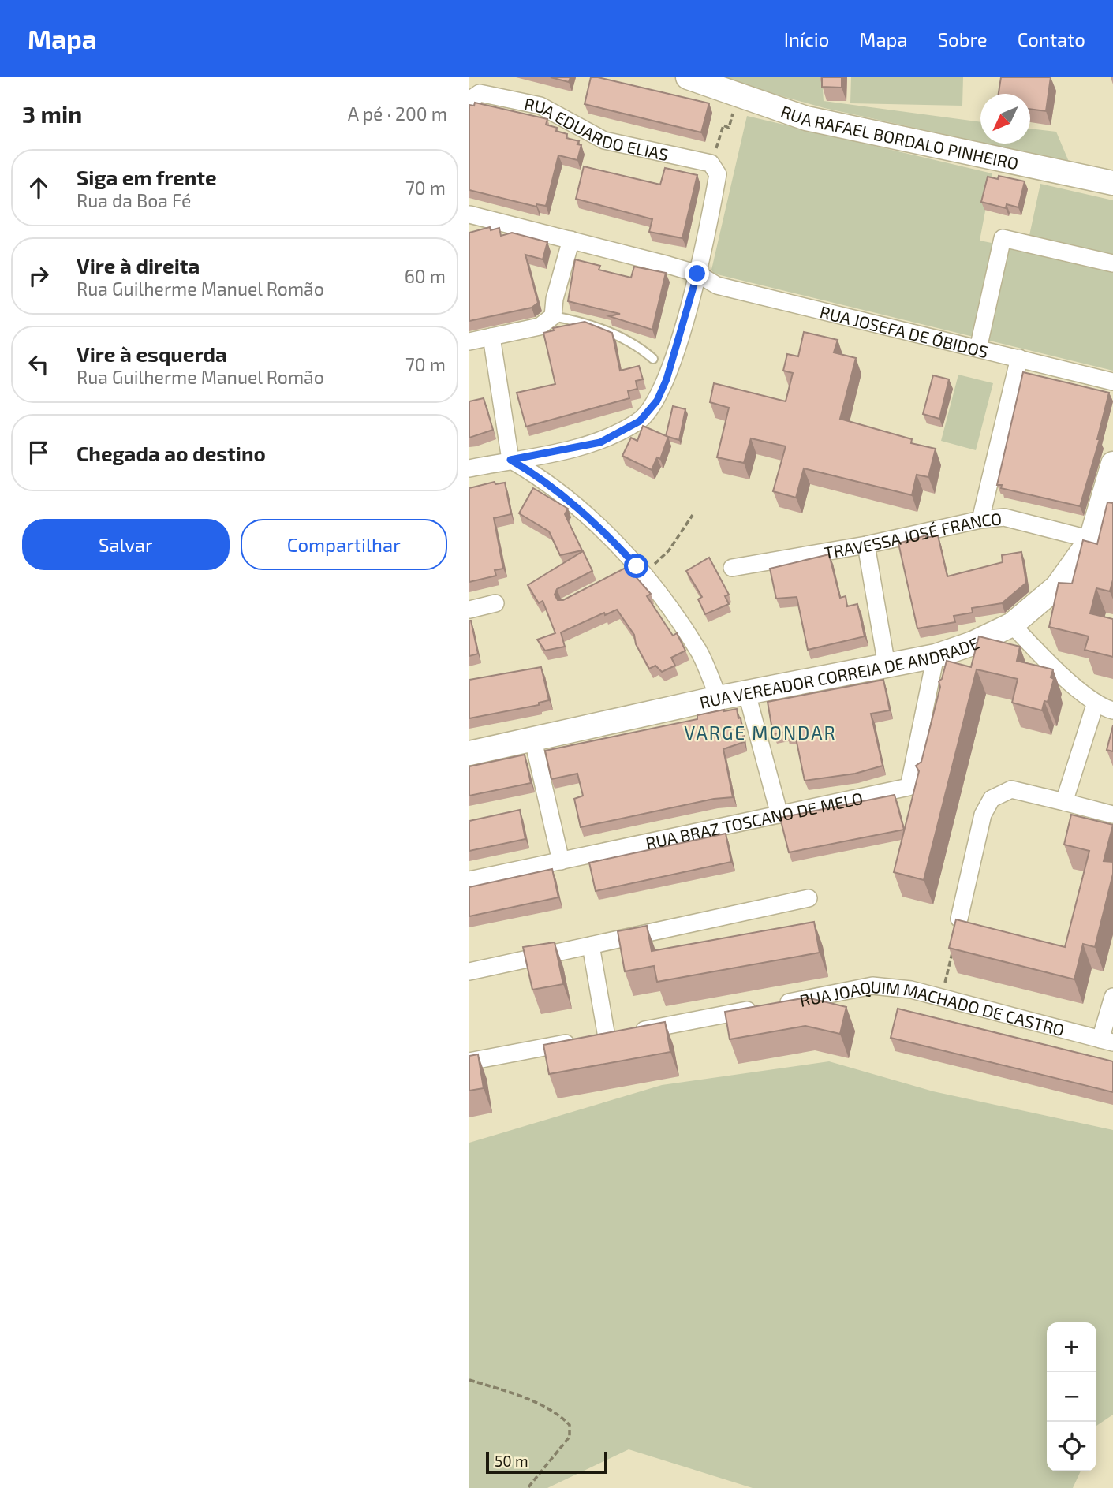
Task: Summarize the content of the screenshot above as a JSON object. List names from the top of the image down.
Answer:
{
  "streets": {
    "street": [
      "RUA EDUARDO ELIAS",
      "RUA RAFAEL BORDALO PINHEIRO",
      "RUA JOSEFA DE ÓBIDOS",
      "TRAVESSA JOSÉ FRANCO",
      "RUA VEREADOR CORREIA DE ANDRADE",
      "RUA BRAZ TOSCANO DE MELO",
      "RUA JOAQUIM MACHADO DE CASTRO"
    ]
  },
  "crossings": [
    ["TRAVESSA JOSÉ FRANCO", "RUA VEREADOR CORREIA DE ANDRADE"],
    ["RUA VEREADOR CORREIA DE ANDRADE", "RUA BRAZ TOSCANO DE MELO"]
  ],
  "districts": ["VARGE MONDAR"],
  "scale_bar": "50 m",
  "north": "bottom left",
  "page": {
    "header": "Mapa",
    "nav": [
      "Início",
      "Mapa",
      "Sobre",
      "Contato"
    ],
    "heading": ["3 min", "A pé · 200 m"],
    "list": [
      ["Siga em frente", "Rua da Boa Fé", "70 m"],
      ["Vire à direita", "Rua Guilherme Manuel Romão", "60 m"],
      ["Vire à esquerda", "Rua Guilherme Manuel Romão", "70 m"],
      "Chegada ao destino"
    ],
    "buttons": ["Salvar", "Compartilhar"],
    "map_buttons": ["+", "−"],
    "scale": "50 m"
  }
}
